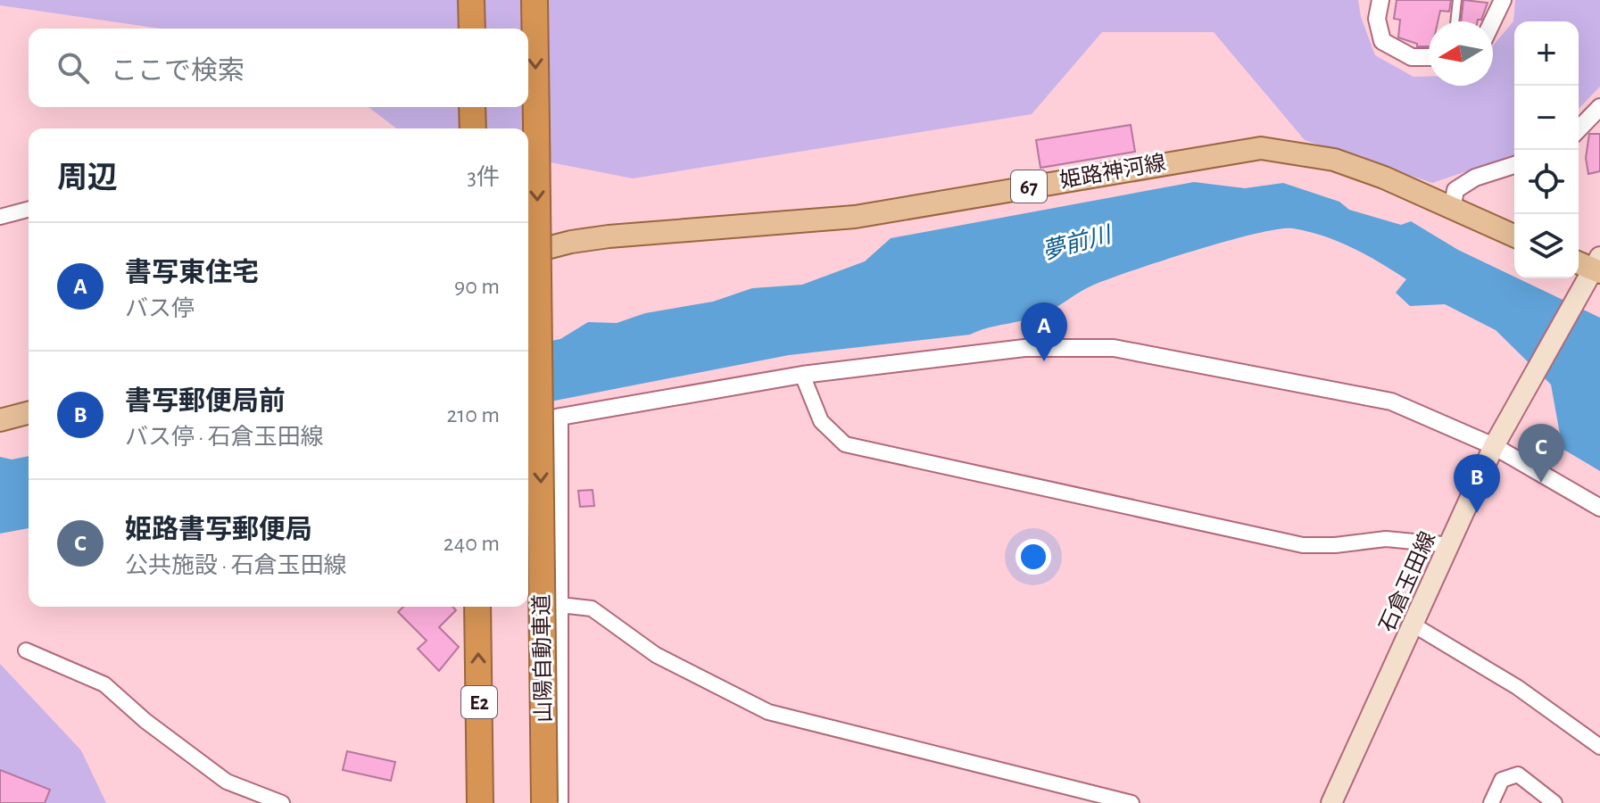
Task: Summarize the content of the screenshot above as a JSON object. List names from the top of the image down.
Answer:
{
  "streets": {
    "highway": ["山陽自動車道", "E2"],
    "main road": ["姫路神河線", "67", "石倉玉田線"]
  },
  "one_way": ["山陽自動車道"],
  "water": ["夢前川"],
  "north": "left",
  "page": {
    "map_buttons": ["+", "−"],
    "search": "ここで検索",
    "heading": ["周辺", "3件"],
    "list": [
      {
        "mark": "A",
        "name": "書写東住宅",
        "note": "バス停",
        "value": "90 m"
      },
      {
        "mark": "B",
        "name": "書写郵便局前",
        "note": "バス停 · 石倉玉田線",
        "value": "210 m"
      },
      {
        "mark": "C",
        "name": "姫路書写郵便局",
        "note": "公共施設 · 石倉玉田線",
        "value": "240 m"
      }
    ],
    "pins": ["A", "C", "B"]
  }
}
